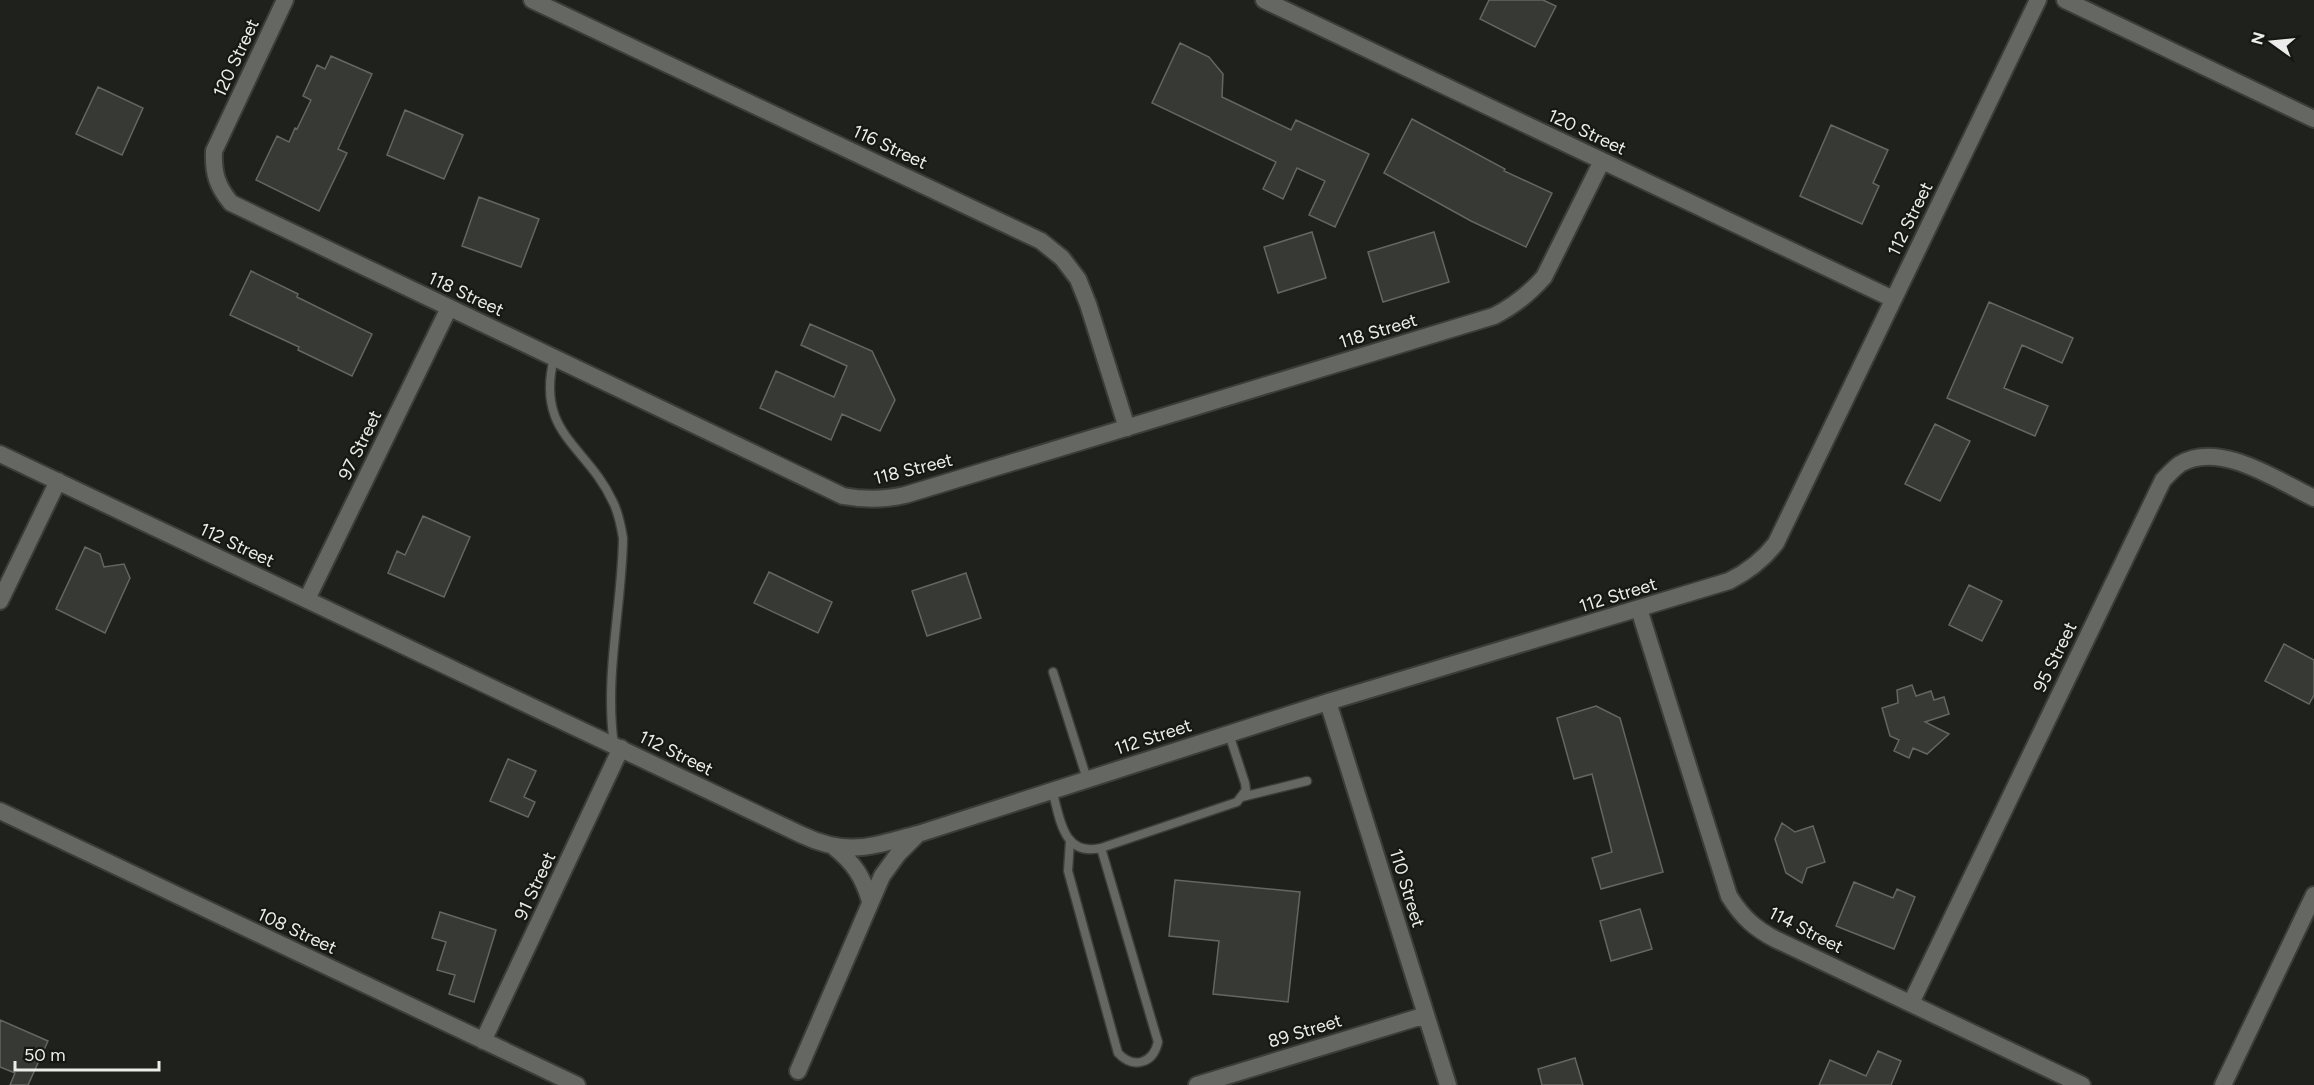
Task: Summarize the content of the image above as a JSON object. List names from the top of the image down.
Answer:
{
  "streets": {
    "street": [
      "120 Street",
      "116 Street",
      "112 Street",
      "118 Street",
      "97 Street",
      "95 Street",
      "91 Street",
      "110 Street",
      "114 Street",
      "108 Street",
      "89 Street"
    ]
  },
  "crossings": [
    ["120 Street", "112 Street"],
    ["120 Street", "118 Street"],
    ["116 Street", "118 Street"],
    ["112 Street", "97 Street"],
    ["112 Street", "91 Street"],
    ["112 Street", "110 Street"],
    ["112 Street", "114 Street"],
    ["118 Street", "97 Street"],
    ["95 Street", "114 Street"],
    ["91 Street", "108 Street"],
    ["110 Street", "89 Street"]
  ],
  "scale_bar": "50 m",
  "north": "left"
}
